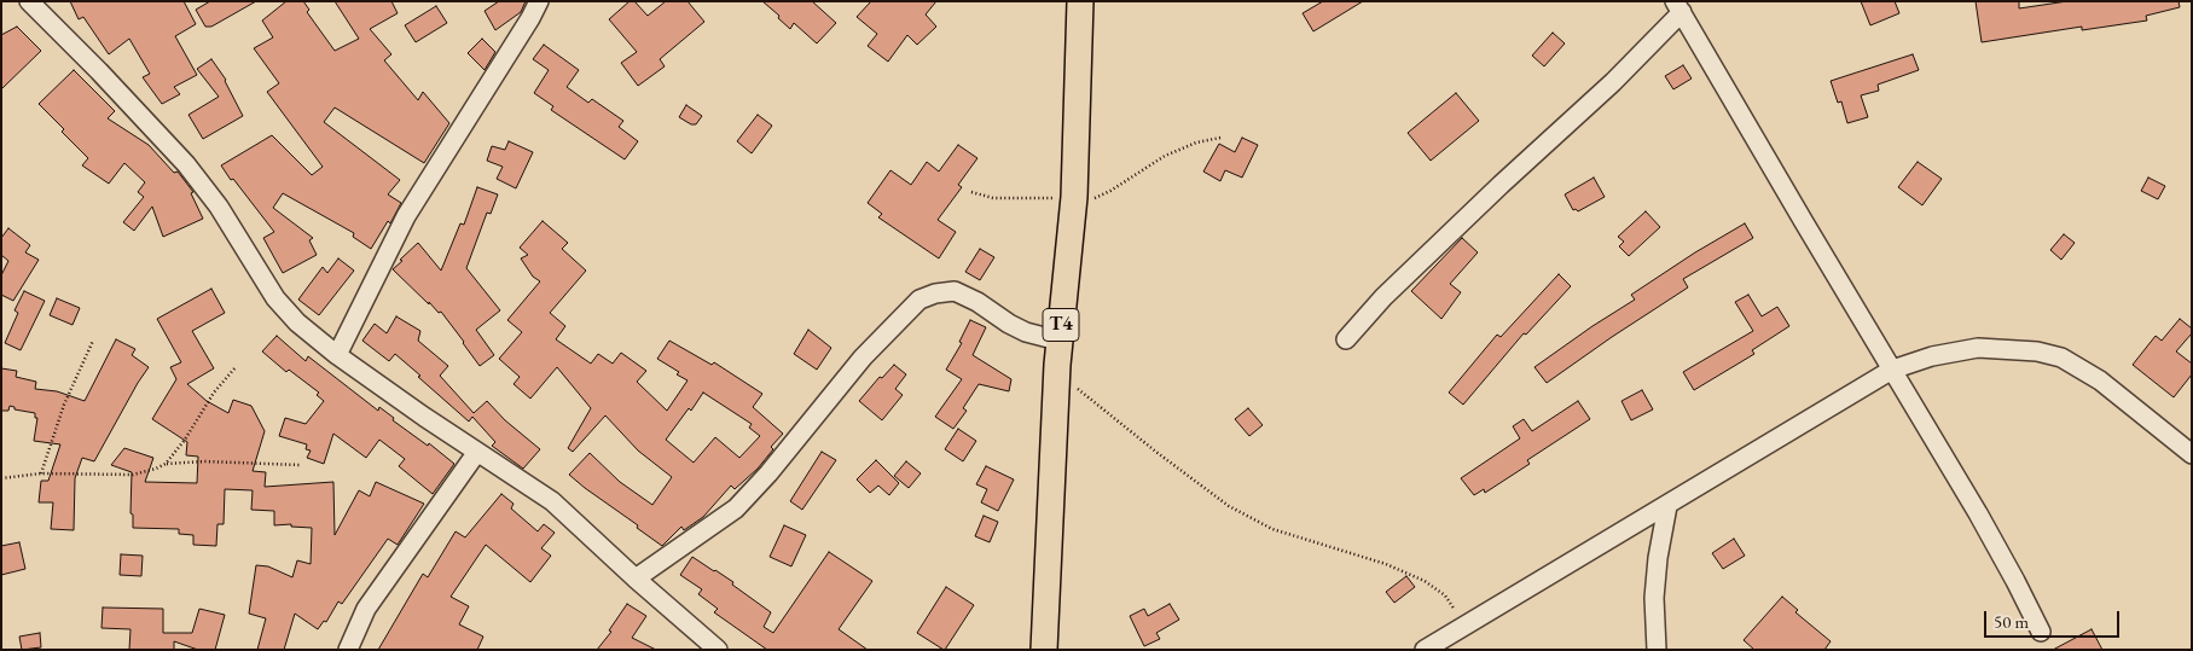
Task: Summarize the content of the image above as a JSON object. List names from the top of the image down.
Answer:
{
  "streets": {
    "highway": ["T4"]
  },
  "scale_bar": "50 m"
}
